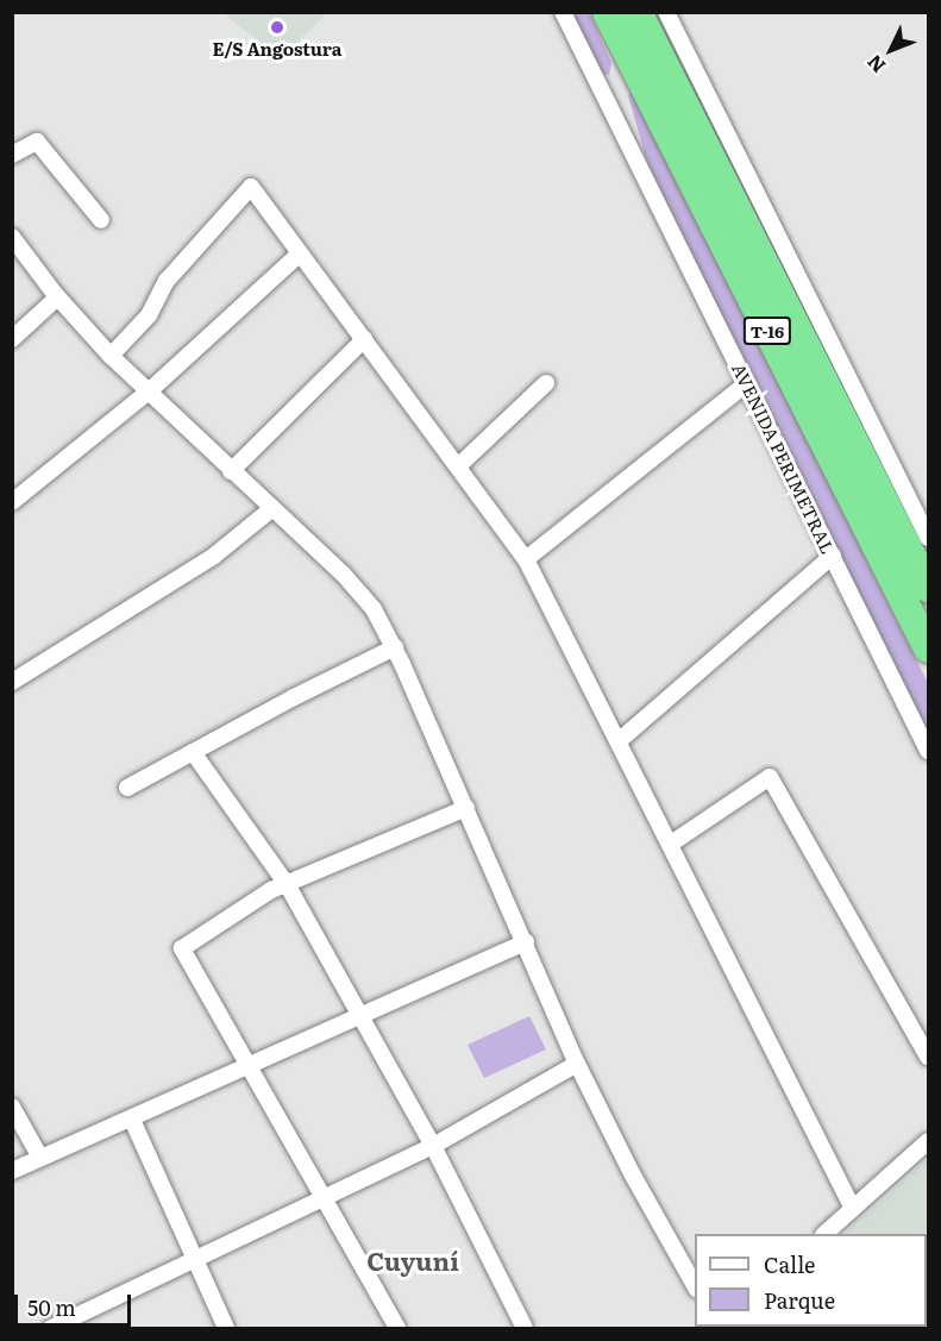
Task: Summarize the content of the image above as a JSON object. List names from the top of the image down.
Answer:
{
  "streets": {
    "highway": ["T-16"],
    "street": ["AVENIDA PERIMETRAL"]
  },
  "districts": ["Cuyuní"],
  "places": ["E/S Angostura"],
  "legend": ["Calle", "Parque"],
  "scale_bar": "50 m",
  "north": "bottom left"
}
